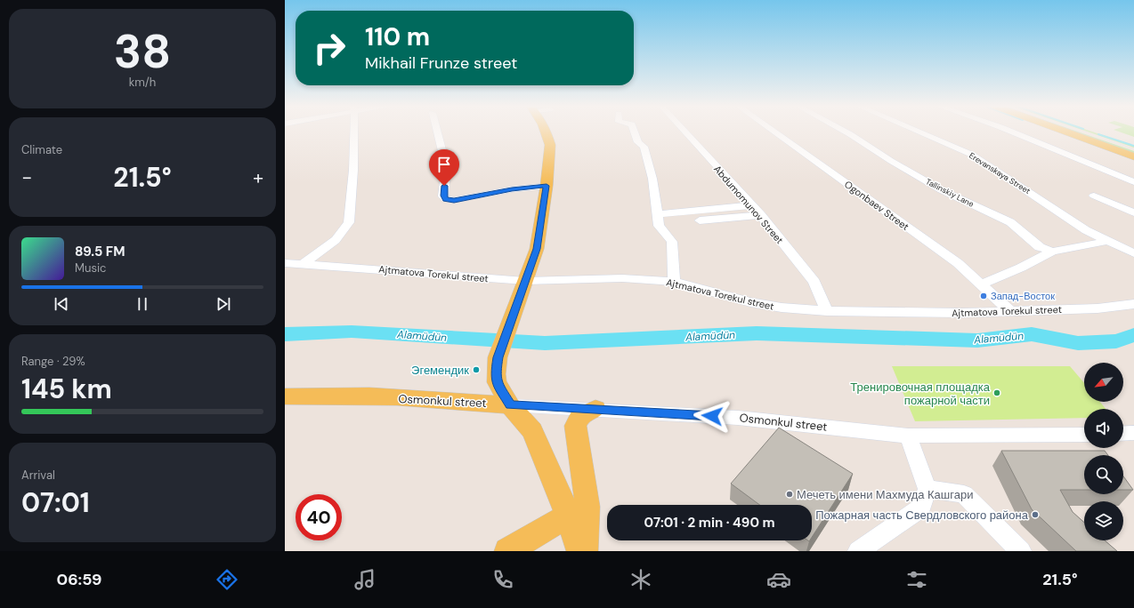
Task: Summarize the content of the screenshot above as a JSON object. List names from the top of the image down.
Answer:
{
  "streets": {
    "main road": ["Osmonkul street"],
    "street": [
      "Erevanskaya Street",
      "Tallinskiy Lane",
      "Abdumomunov Street",
      "Ogonbaev Street",
      "Ajtmatova Torekul street"
    ]
  },
  "crossings": [
    ["Abdumomunov Street", "Ajtmatova Torekul street"],
    ["Ogonbaev Street", "Ajtmatova Torekul street"]
  ],
  "water": ["Alamüdün"],
  "places": [
    "Запад-Восток",
    "Эгемендик",
    "Тренировочная площадка пожарной части",
    "Мечеть имени Махмуда Кашгари",
    "Пожарная часть Свердловского района"
  ],
  "north": "bottom left",
  "page": {
    "tile": [
      ["38", "km/h"],
      "Climate",
      ["Range · 29%", "145 km"],
      ["Arrival", "07:01"]
    ],
    "turn": ["110 m", "Mikhail Frunze street"],
    "heat": ["−", "21.5°", "+"],
    "song": ["89.5 FM", "Music"],
    "limit": "40",
    "trip": "07:01 · 2 min · 490 m",
    "tabs": ["06:59", "21.5°"]
  }
}
